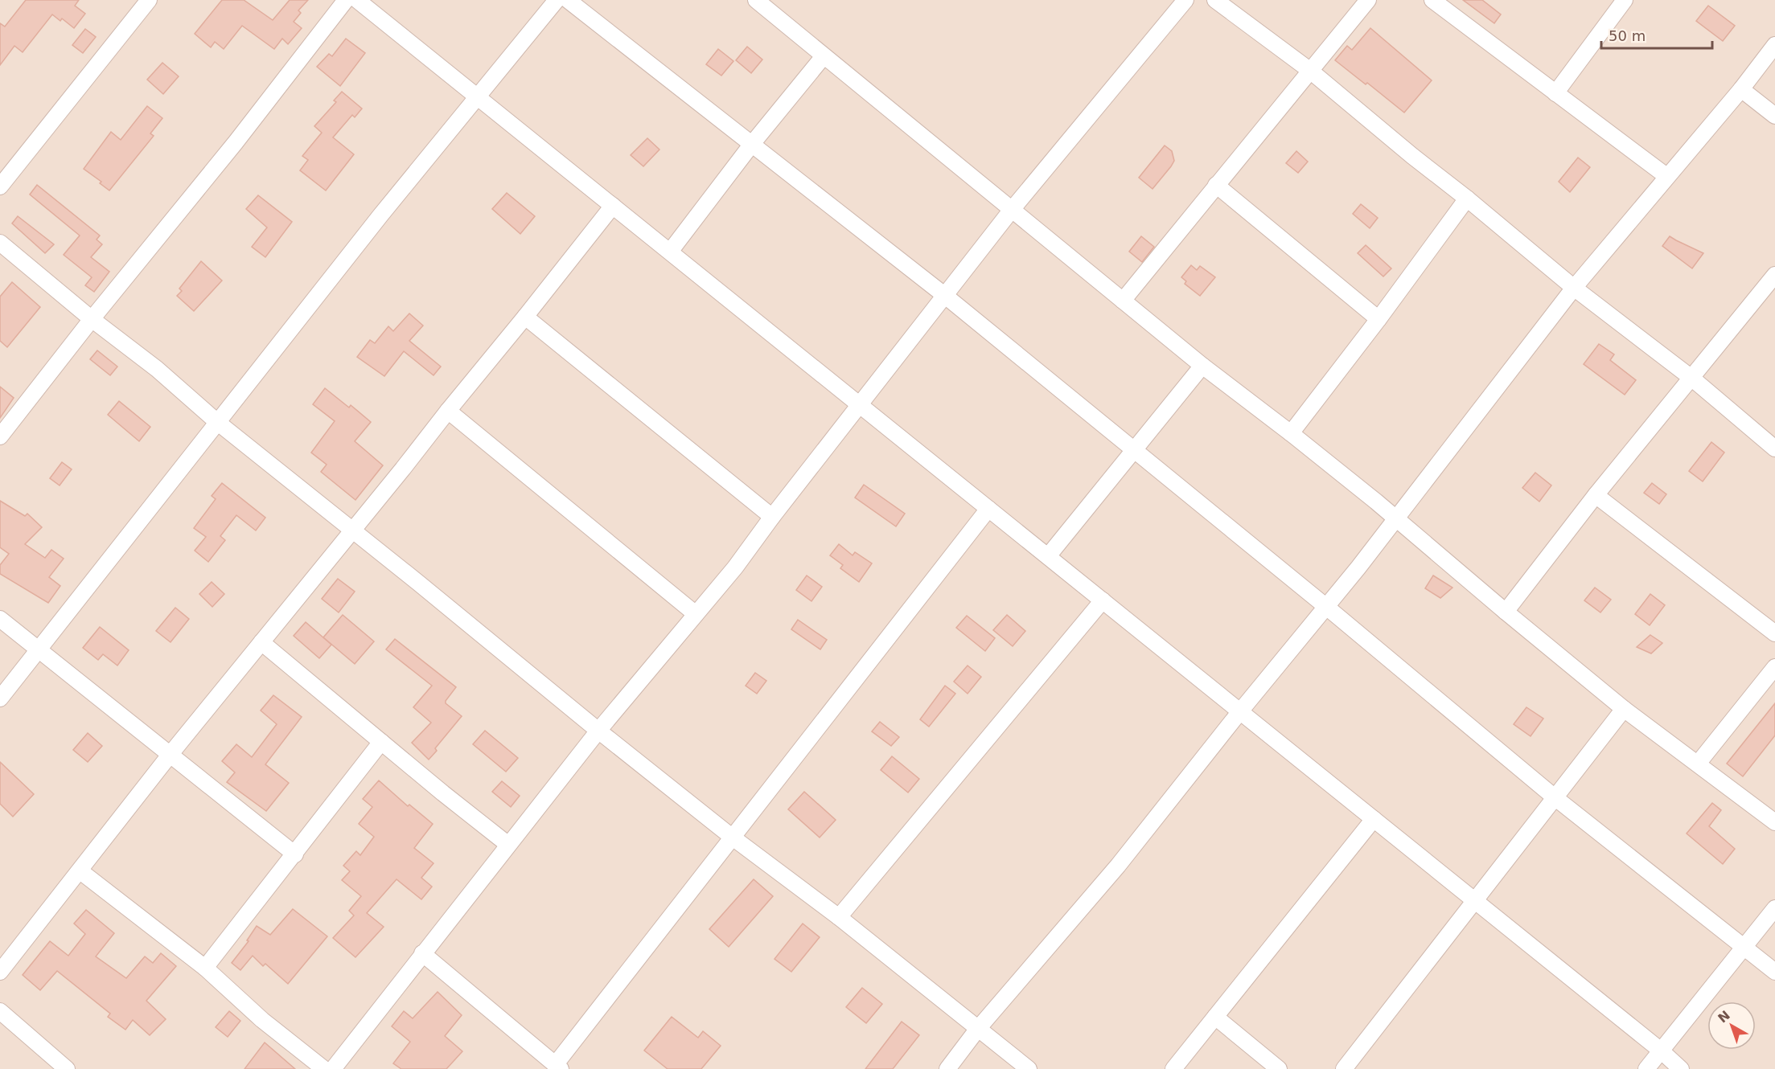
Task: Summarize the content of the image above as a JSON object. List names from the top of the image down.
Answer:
{
  "scale_bar": "50 m",
  "north": "top left"
}
